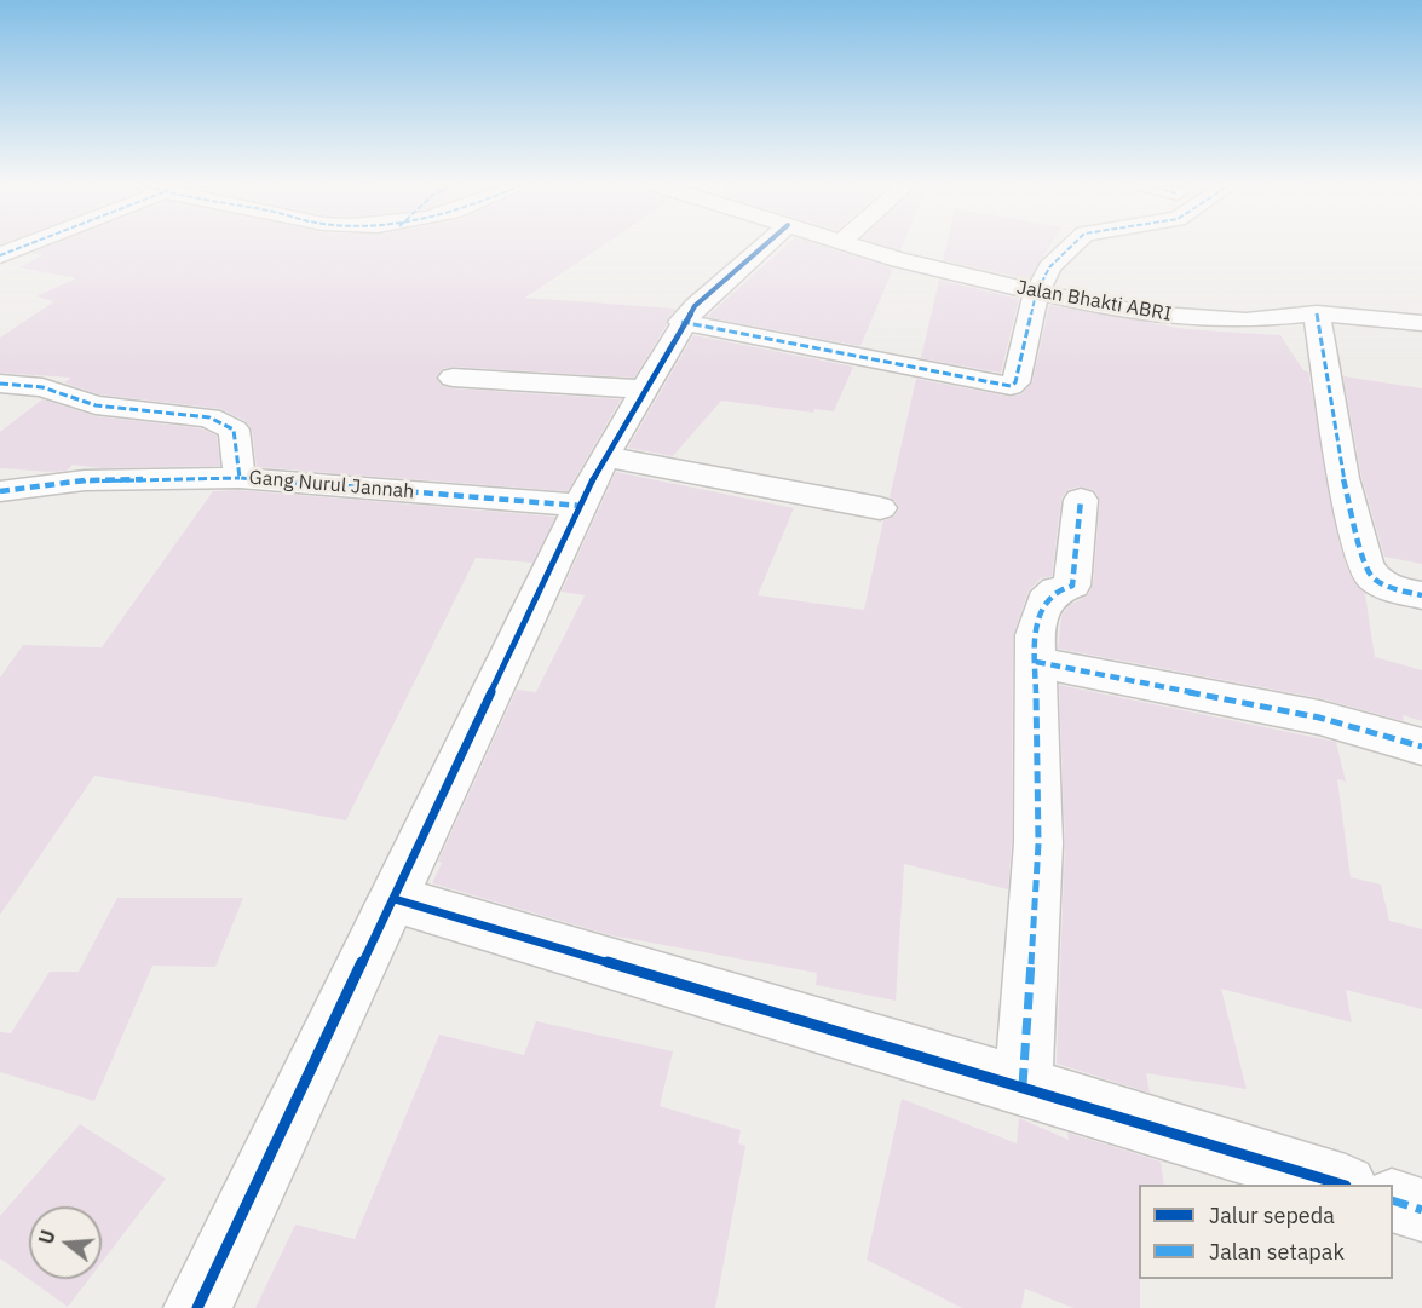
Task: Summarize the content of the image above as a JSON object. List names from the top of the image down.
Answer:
{
  "streets": {
    "street": ["Jalan Bhakti ABRI", "Gang Nurul Jannah"]
  },
  "legend": ["Jalur sepeda", "Jalan setapak"],
  "north": "left"
}
